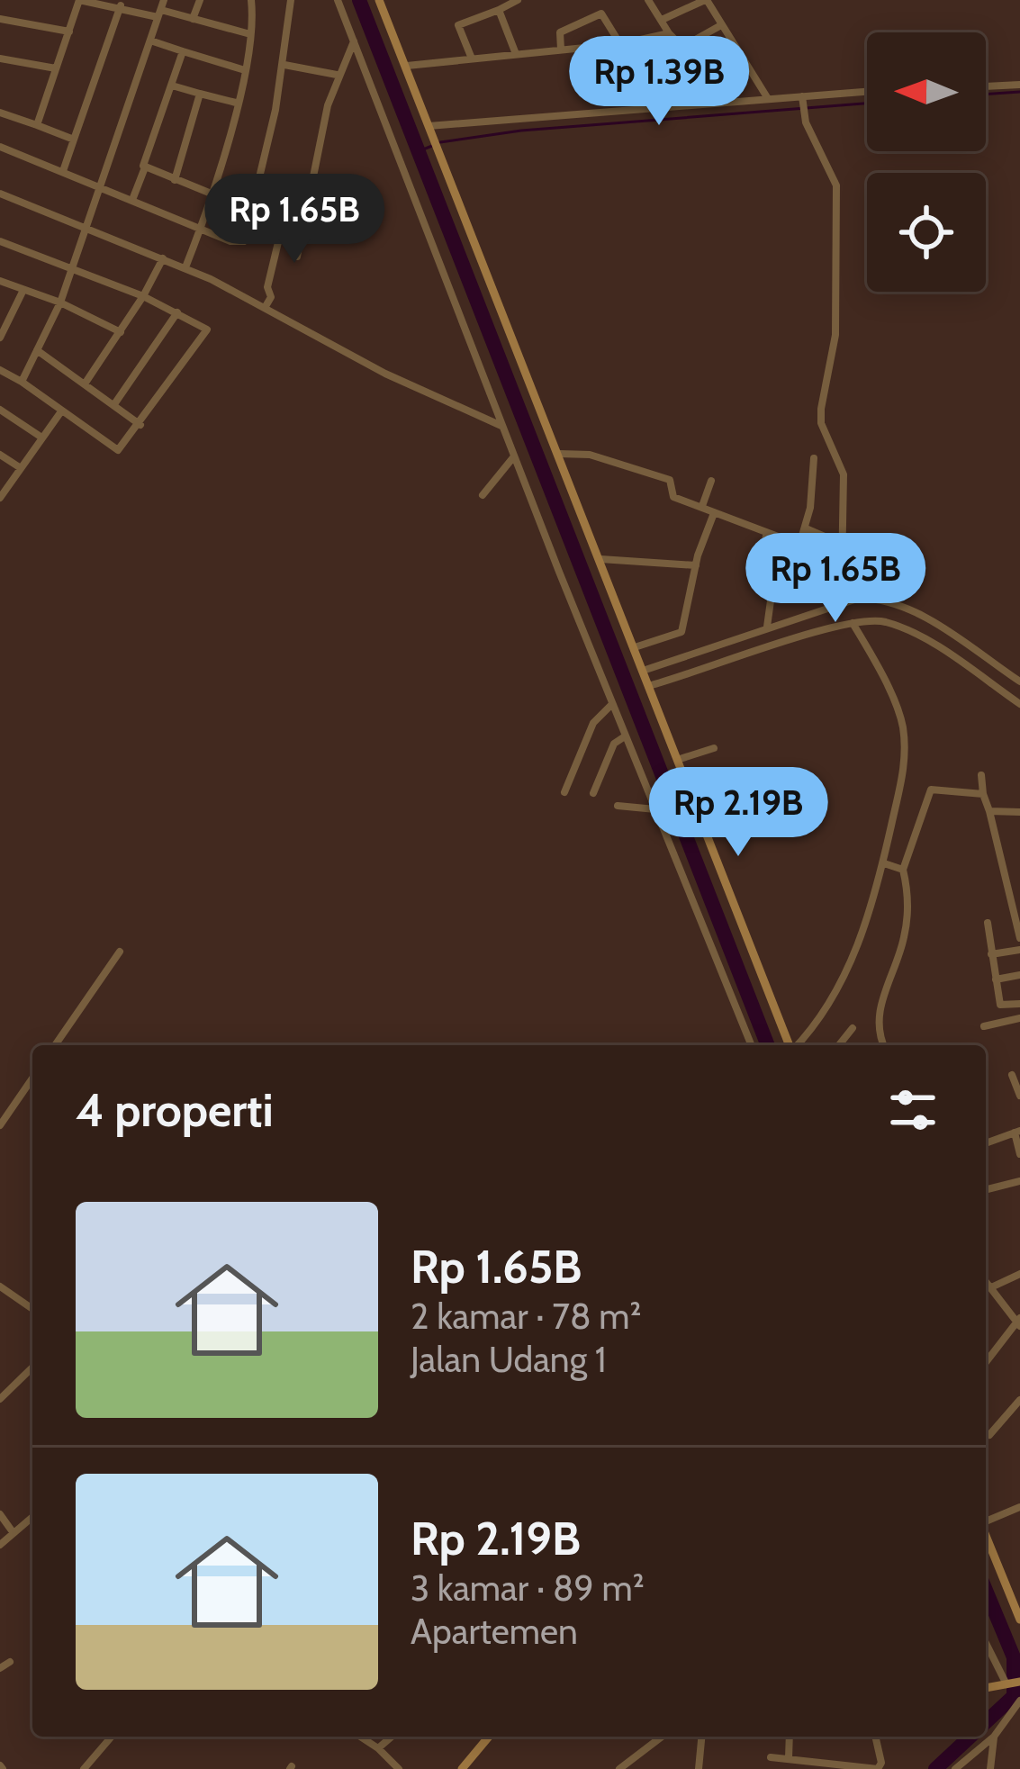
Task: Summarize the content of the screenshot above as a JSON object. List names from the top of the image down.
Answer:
{
  "north": "left",
  "page": {
    "price": [
      "Rp 1.39B",
      "Rp 1.65B",
      "Rp 1.65B",
      "Rp 2.19B"
    ],
    "heading": "4 properti",
    "list": [
      {
        "name": "Rp 1.65B",
        "note": "2 kamar · 78 m² · Jalan Udang 1"
      },
      {
        "name": "Rp 2.19B",
        "note": "3 kamar · 89 m² · Apartemen"
      }
    ]
  }
}
